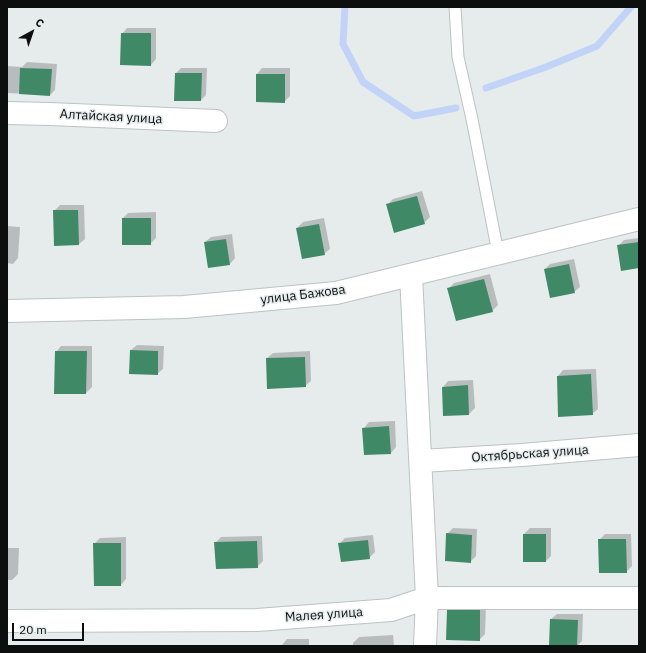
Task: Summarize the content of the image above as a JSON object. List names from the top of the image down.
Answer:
{
  "streets": {
    "street": [
      "Алтайская улица",
      "улица Бажова",
      "Октябрьская улица",
      "Малея улица"
    ]
  },
  "scale_bar": "20 m",
  "north": "top right"
}
